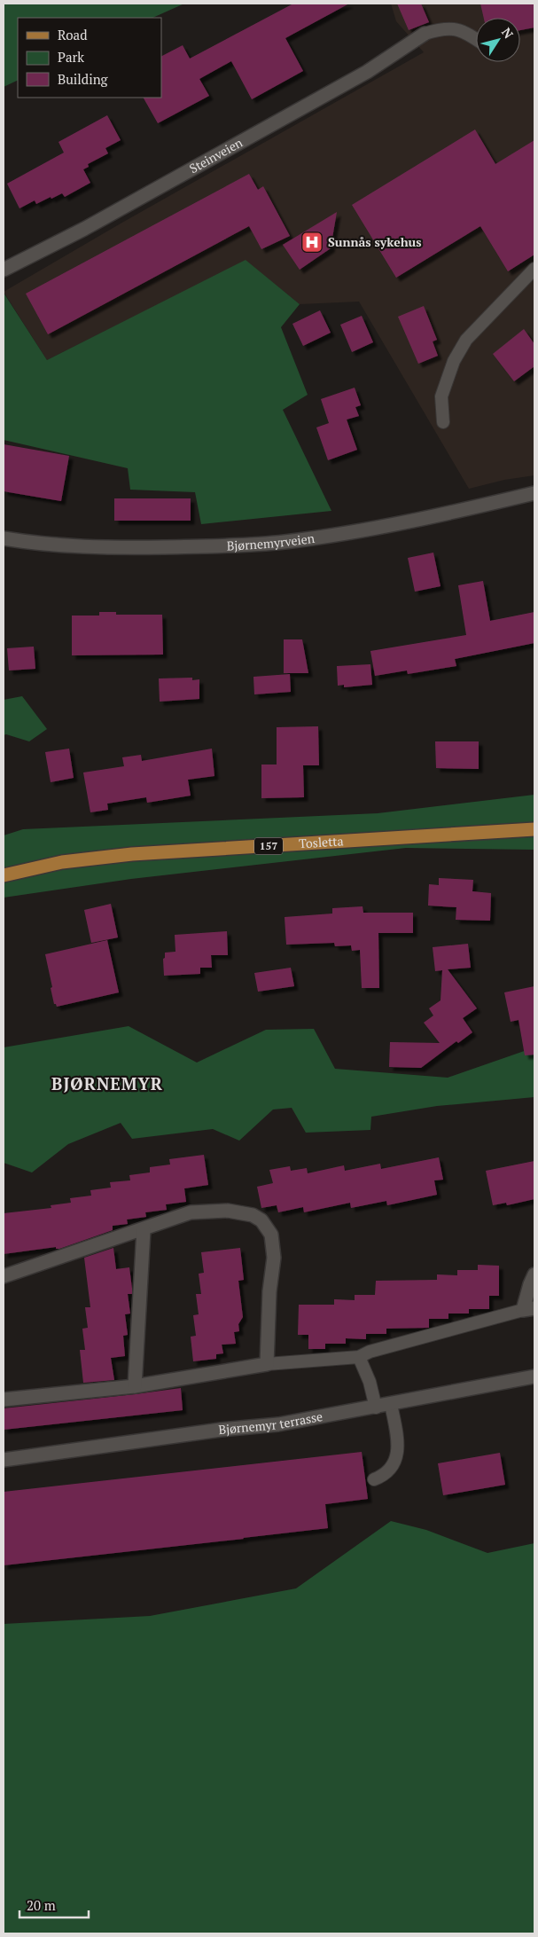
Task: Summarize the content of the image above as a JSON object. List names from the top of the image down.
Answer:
{
  "streets": {
    "main road": ["Tosletta", "157"],
    "street": ["Steinveien", "Bjørnemyrveien", "Bjørnemyr terrasse"]
  },
  "districts": ["BJØRNEMYR"],
  "places": {
    "hospital": ["Sunnås sykehus"]
  },
  "legend": ["Road", "Park", "Building"],
  "scale_bar": "20 m",
  "north": "top right"
}
